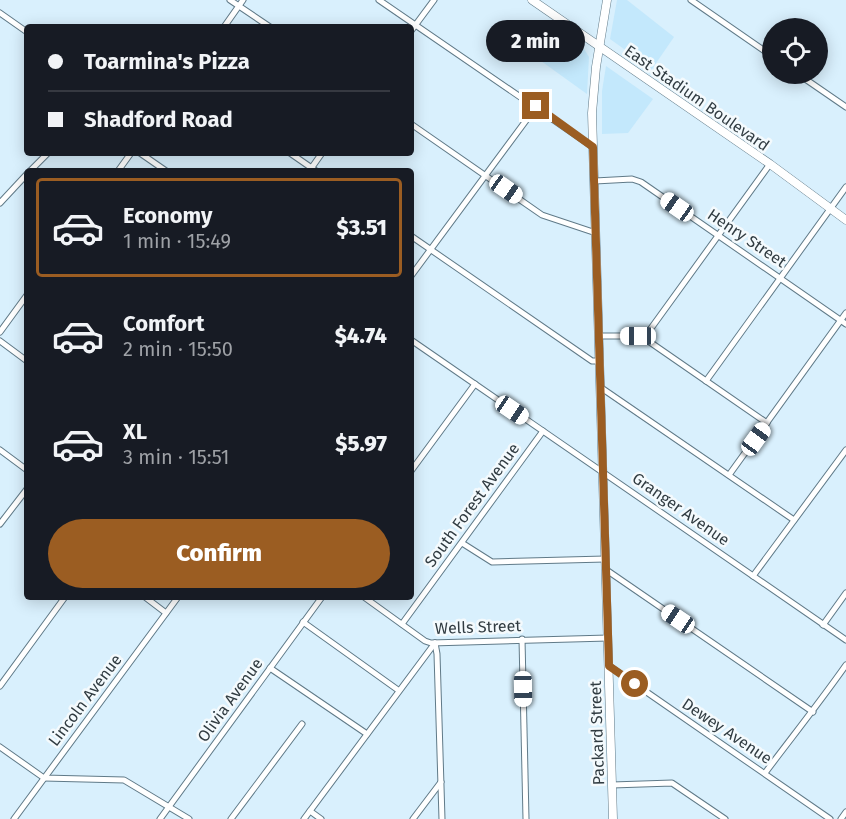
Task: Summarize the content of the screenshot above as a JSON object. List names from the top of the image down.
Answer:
{
  "streets": {
    "main road": ["East Stadium Boulevard", "Packard Street"],
    "street": [
      "Henry Street",
      "South Forest Avenue",
      "Granger Avenue",
      "Wells Street",
      "Lincoln Avenue",
      "Olivia Avenue",
      "Dewey Avenue"
    ]
  },
  "crossings": [
    ["East Stadium Boulevard", "Packard Street"],
    ["Henry Street", "Packard Street"],
    ["South Forest Avenue", "Granger Avenue"],
    ["South Forest Avenue", "Wells Street"],
    ["Granger Avenue", "Packard Street"],
    ["Wells Street", "Packard Street"],
    ["Dewey Avenue", "Packard Street"]
  ],
  "page": {
    "bubble": "2 min",
    "banner": ["Toarmina's Pizza", "Shadford Road"],
    "list": [
      {
        "name": "Economy",
        "note": "1 min · 15:49",
        "value": "$3.51"
      },
      {
        "name": "Comfort",
        "note": "2 min · 15:50",
        "value": "$4.74"
      },
      {
        "name": "XL",
        "note": "3 min · 15:51",
        "value": "$5.97"
      }
    ],
    "buttons": "Confirm"
  }
}
